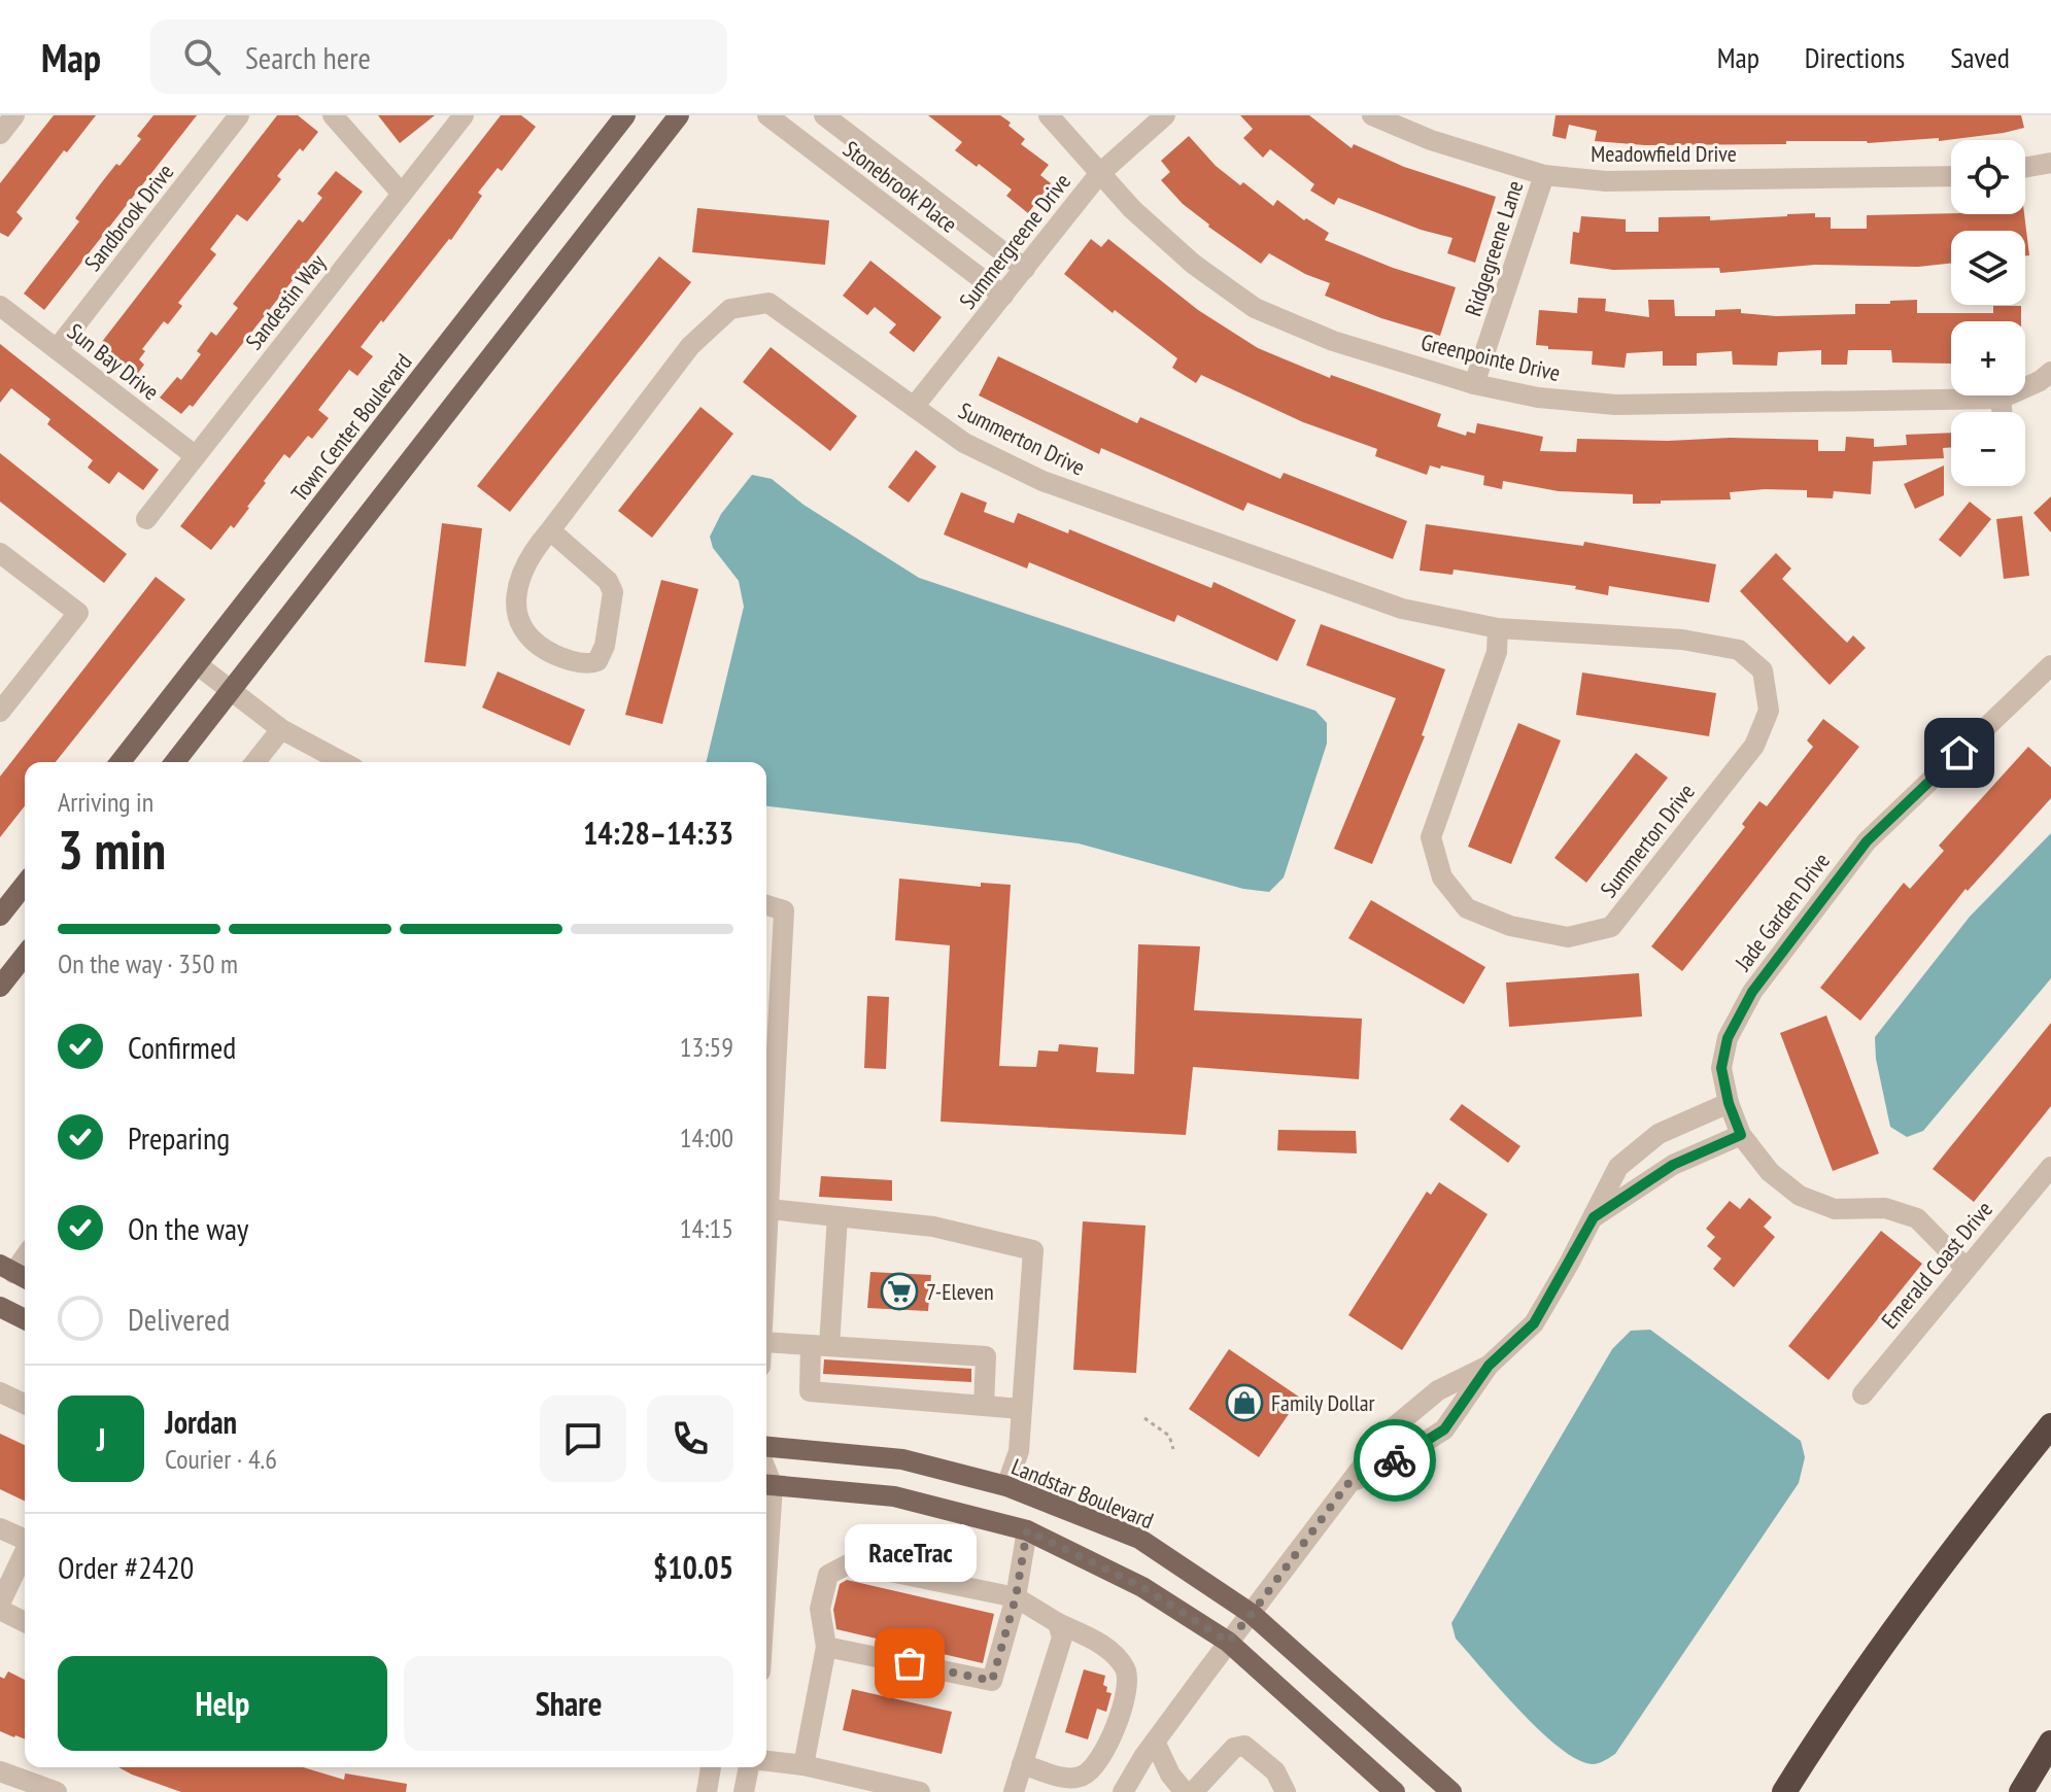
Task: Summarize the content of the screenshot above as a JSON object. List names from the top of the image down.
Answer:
{
  "streets": {
    "main road": ["Town Center Boulevard", "Landstar Boulevard"],
    "street": [
      "Meadowfield Drive",
      "Stonebrook Place",
      "Sandbrook Drive",
      "Summergreene Drive",
      "Ridgegreene Lane",
      "Sandestin Way",
      "Greenpointe Drive",
      "Sun Bay Drive",
      "Summerton Drive",
      "Jade Garden Drive",
      "Emerald Coast Drive"
    ]
  },
  "crossings": [
    ["Meadowfield Drive", "Ridgegreene Lane"],
    ["Stonebrook Place", "Summergreene Drive"],
    ["Sandbrook Drive", "Sun Bay Drive"],
    ["Summergreene Drive", "Greenpointe Drive"],
    ["Summergreene Drive", "Summerton Drive"],
    ["Ridgegreene Lane", "Greenpointe Drive"],
    ["Sandestin Way", "Sun Bay Drive"],
    ["Jade Garden Drive", "Emerald Coast Drive"]
  ],
  "places": {
    "supermarket": ["7-Eleven"],
    "shop": ["Family Dollar"],
    "other": ["RaceTrac"]
  },
  "page": {
    "header": "Map",
    "search": "Search here",
    "nav": ["Map", "Directions", "Saved"],
    "map_buttons": ["+", "−"],
    "heading": ["3 min", "Arriving in", "14:28–14:33"],
    "panel": [
      "Jordan",
      "Courier · 4.6",
      "Order #2420",
      "$10.05"
    ],
    "bar": "On the way · 350 m",
    "list": [
      ["Confirmed", "13:59"],
      ["Preparing", "14:00"],
      ["On the way", "14:15"],
      "Delivered"
    ],
    "round": "J",
    "bubble": "RaceTrac",
    "buttons": ["Help", "Share"]
  }
}
